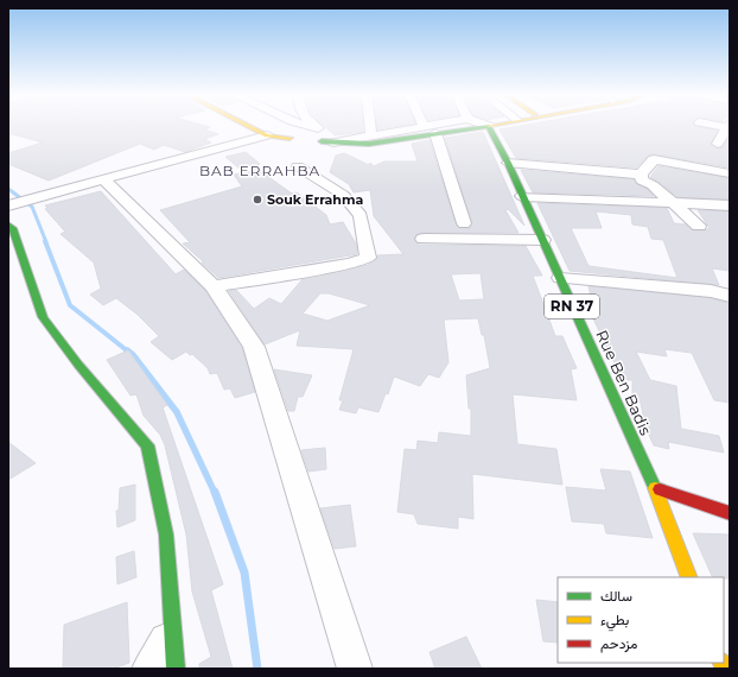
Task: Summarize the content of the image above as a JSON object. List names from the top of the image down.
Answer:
{
  "streets": {
    "main road": ["RN 37", "Rue Ben Badis"]
  },
  "districts": ["BAB ERRAHBA"],
  "places": ["Souk Errahma"],
  "legend": ["سالك", "بطيء", "مزدحم"]
}
